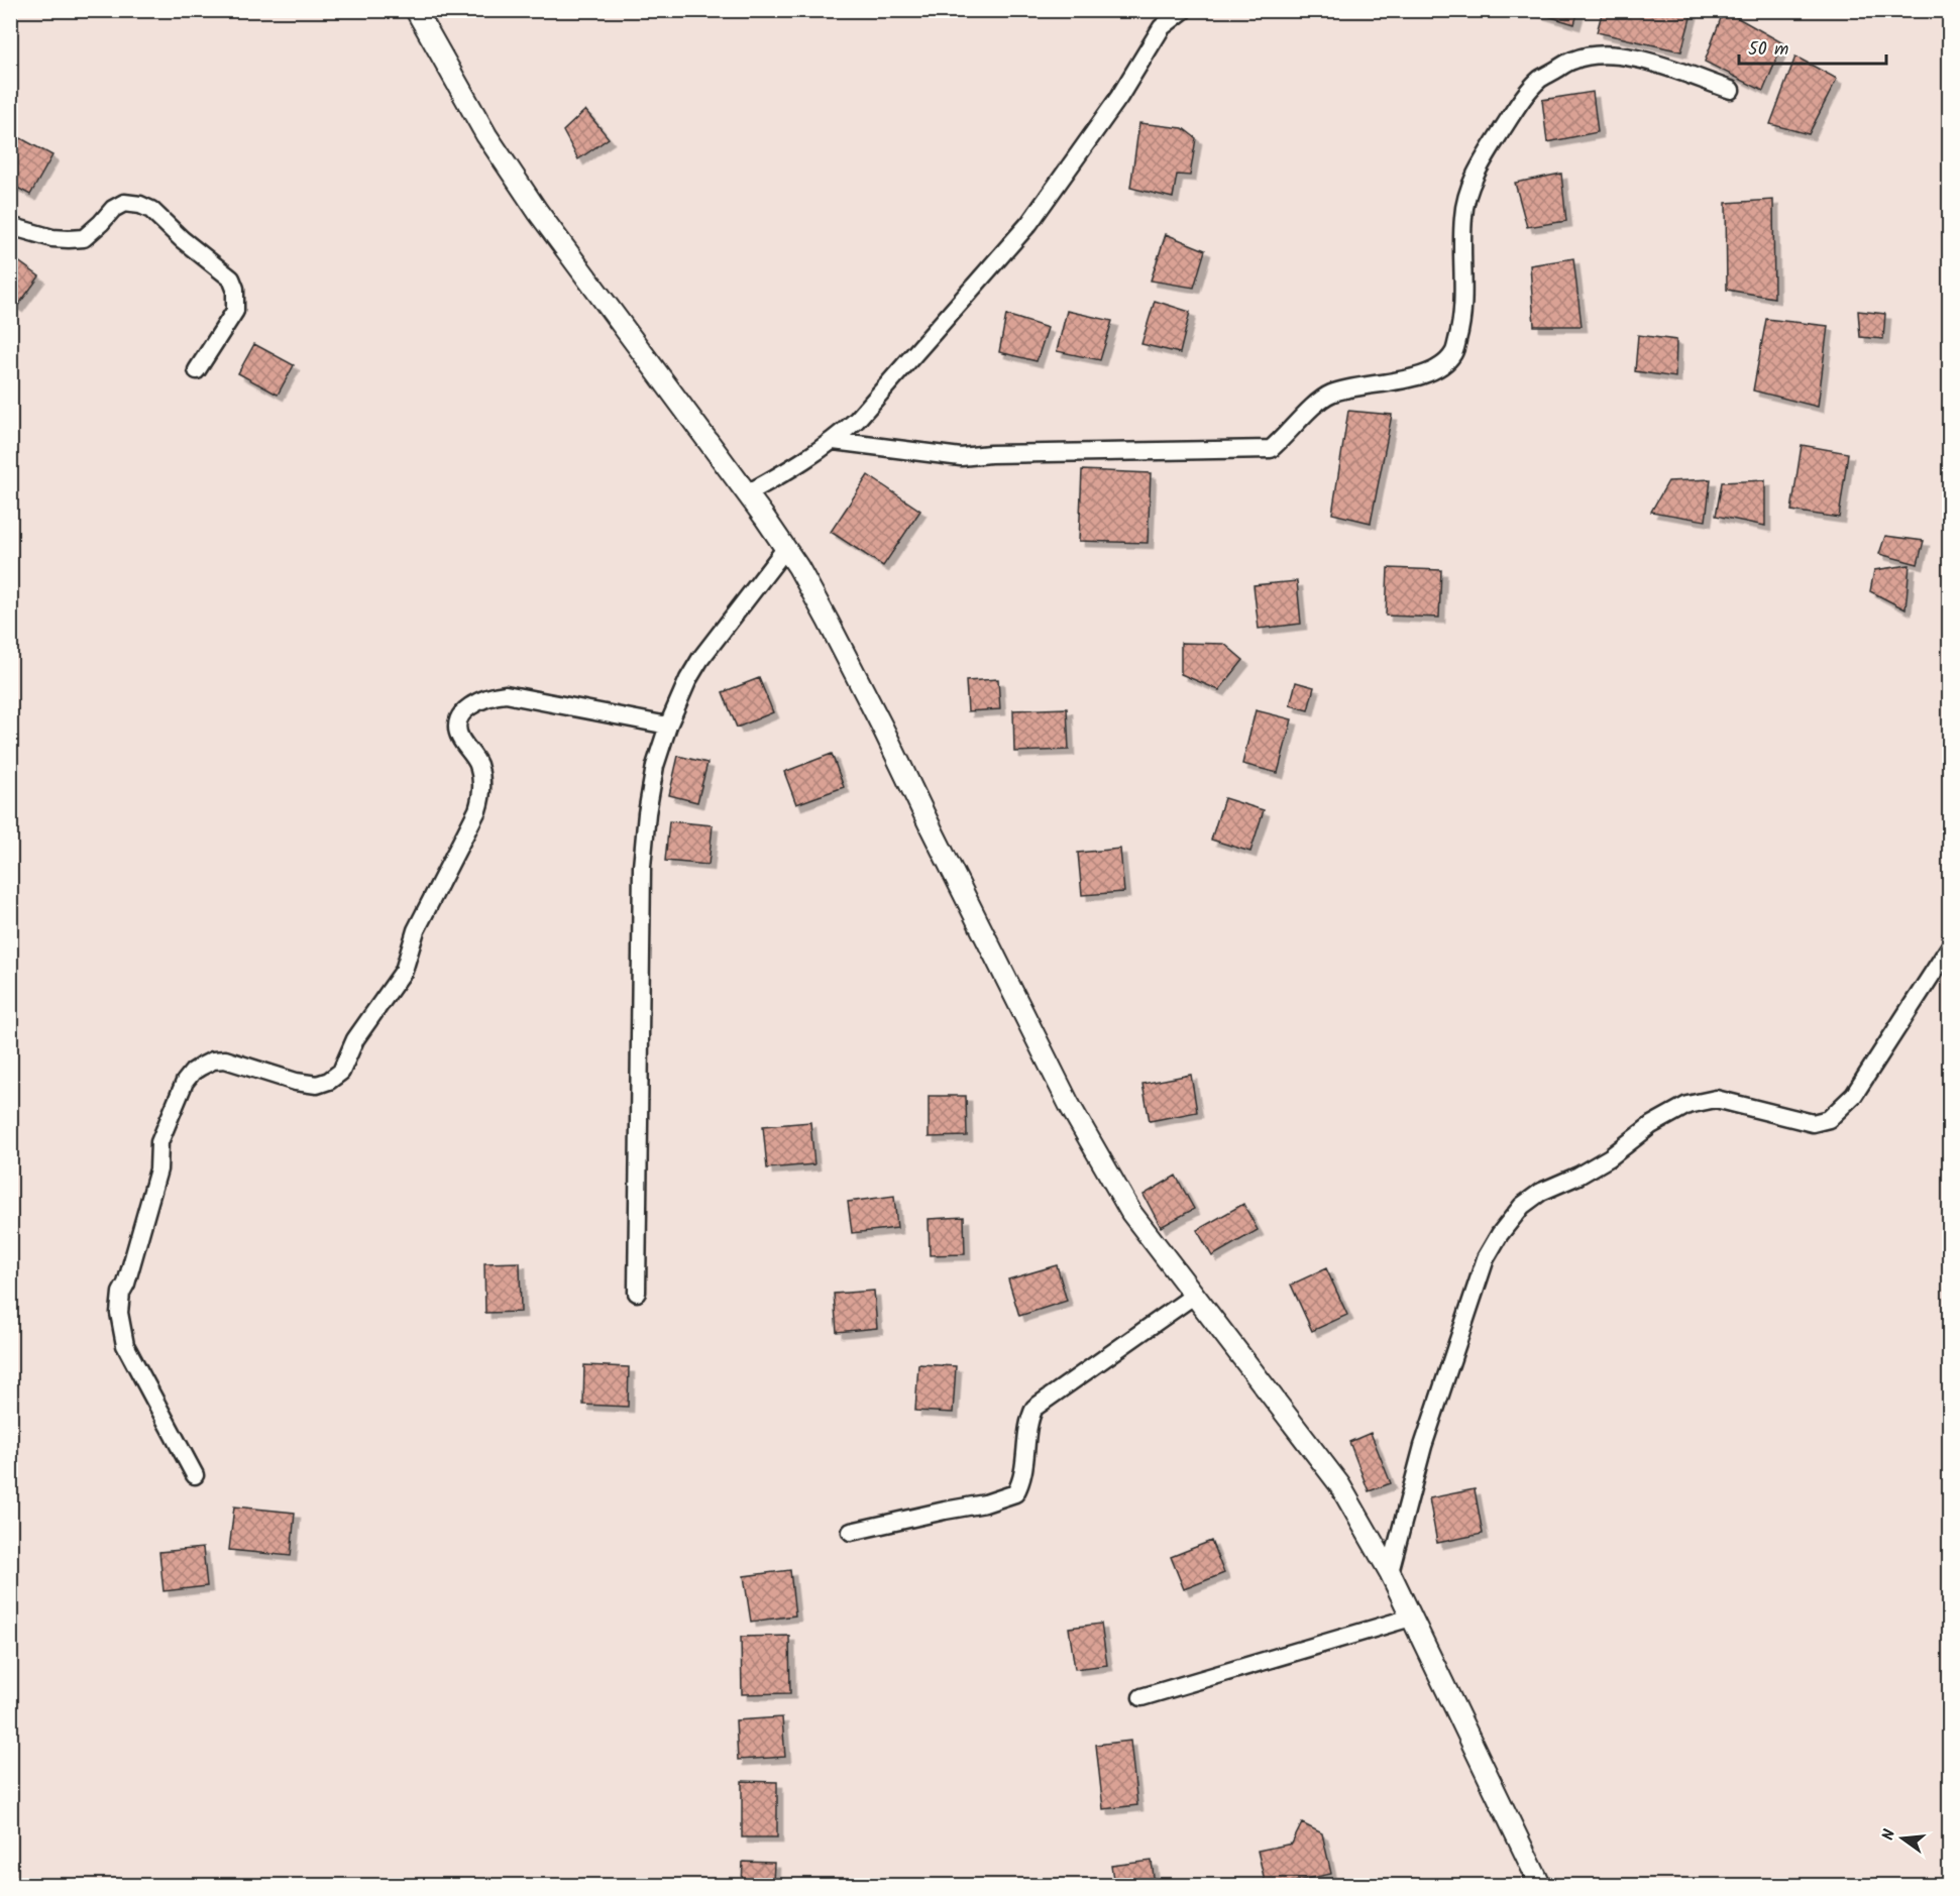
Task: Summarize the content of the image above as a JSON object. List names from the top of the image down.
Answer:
{
  "scale_bar": "50 m",
  "north": "left"
}
